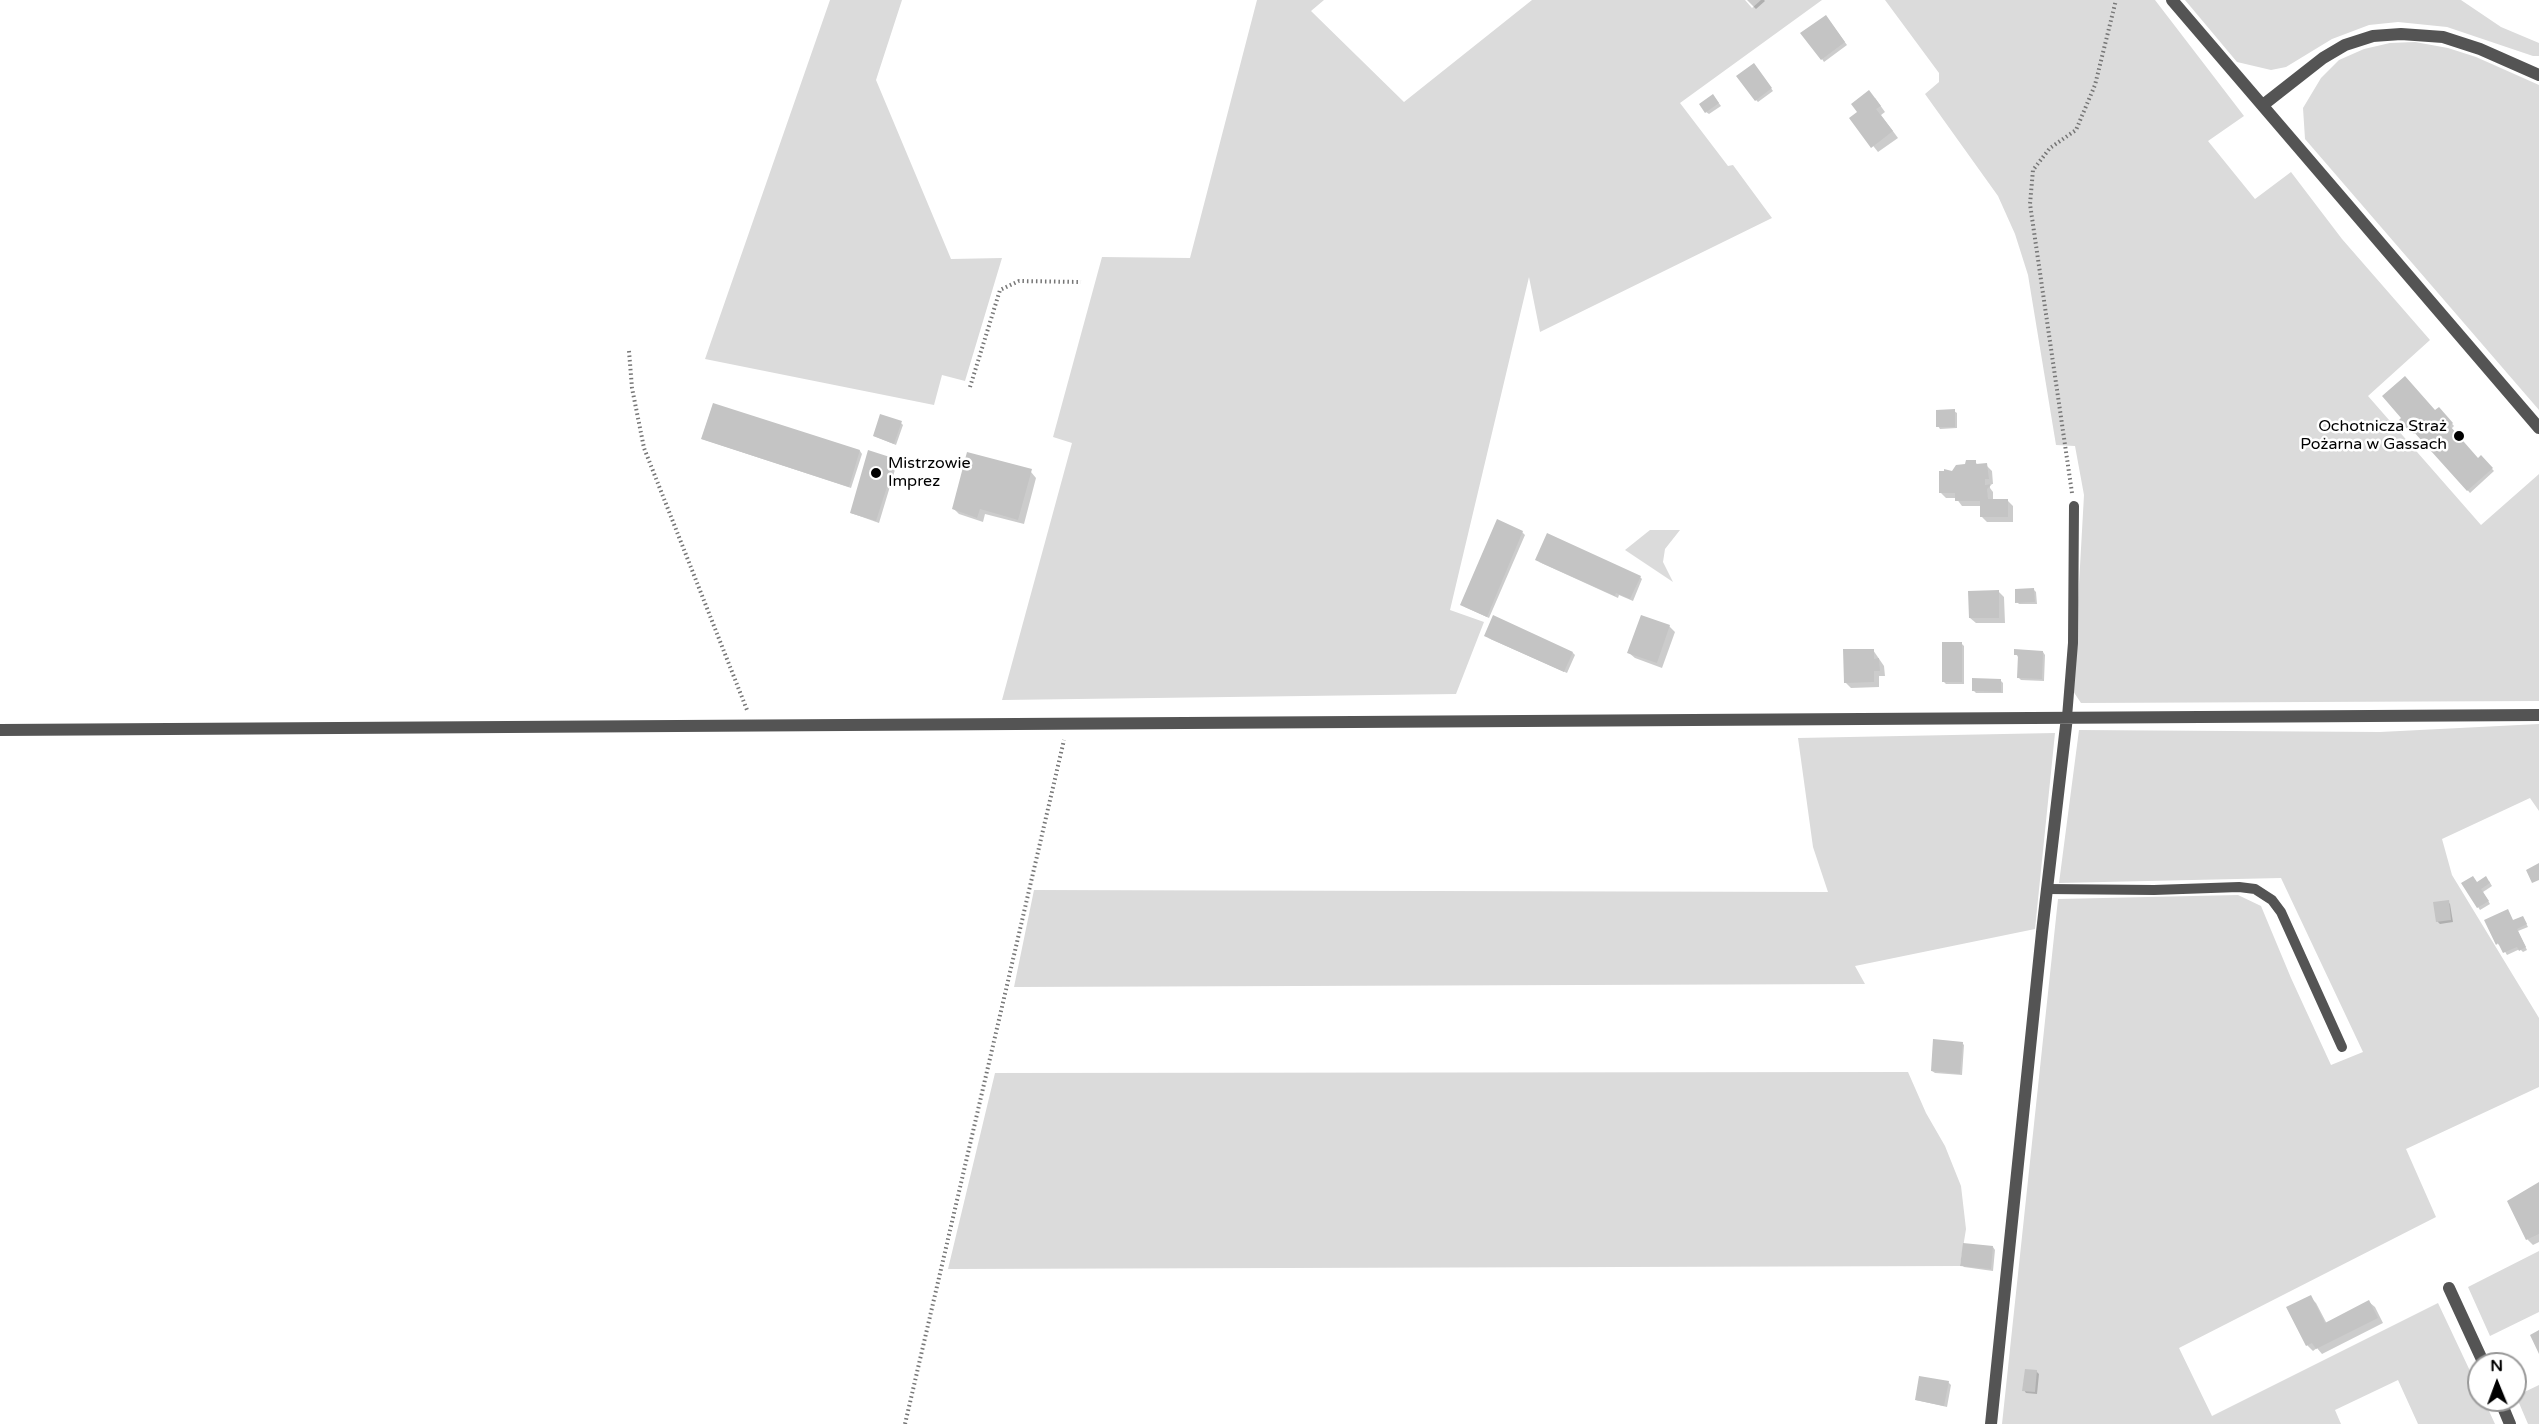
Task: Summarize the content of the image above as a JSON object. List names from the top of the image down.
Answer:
{
  "places": ["Ochotnicza Straż Pożarna w Gassach", "Mistrzowie Imprez"],
  "north": "top"
}
